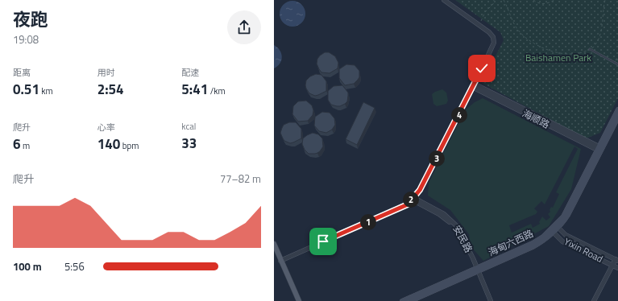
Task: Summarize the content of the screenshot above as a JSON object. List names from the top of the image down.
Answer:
{
  "streets": {
    "main road": ["海甸六西路"],
    "street": ["海顺路", "安民路", "Yixin Road"]
  },
  "crossings": [
    ["海顺路", "海甸六西路"],
    ["安民路", "海甸六西路"],
    ["海甸六西路", "Yixin Road"]
  ],
  "parks": ["Baishamen Park"],
  "page": {
    "heading": ["夜跑", "19:08"],
    "stats": [
      ["距离", "0.51 km"],
      ["用时", "2:54"],
      ["配速", "5:41 /km"],
      ["爬升", "6 m"],
      ["心率", "140 bpm"],
      ["kcal", "33"]
    ],
    "pins": [
      "4",
      "3",
      "2",
      "1"
    ],
    "chart": ["爬升", "77–82 m"],
    "list": [
      {
        "name": "100 m",
        "note": "5:56"
      }
    ]
  }
}
